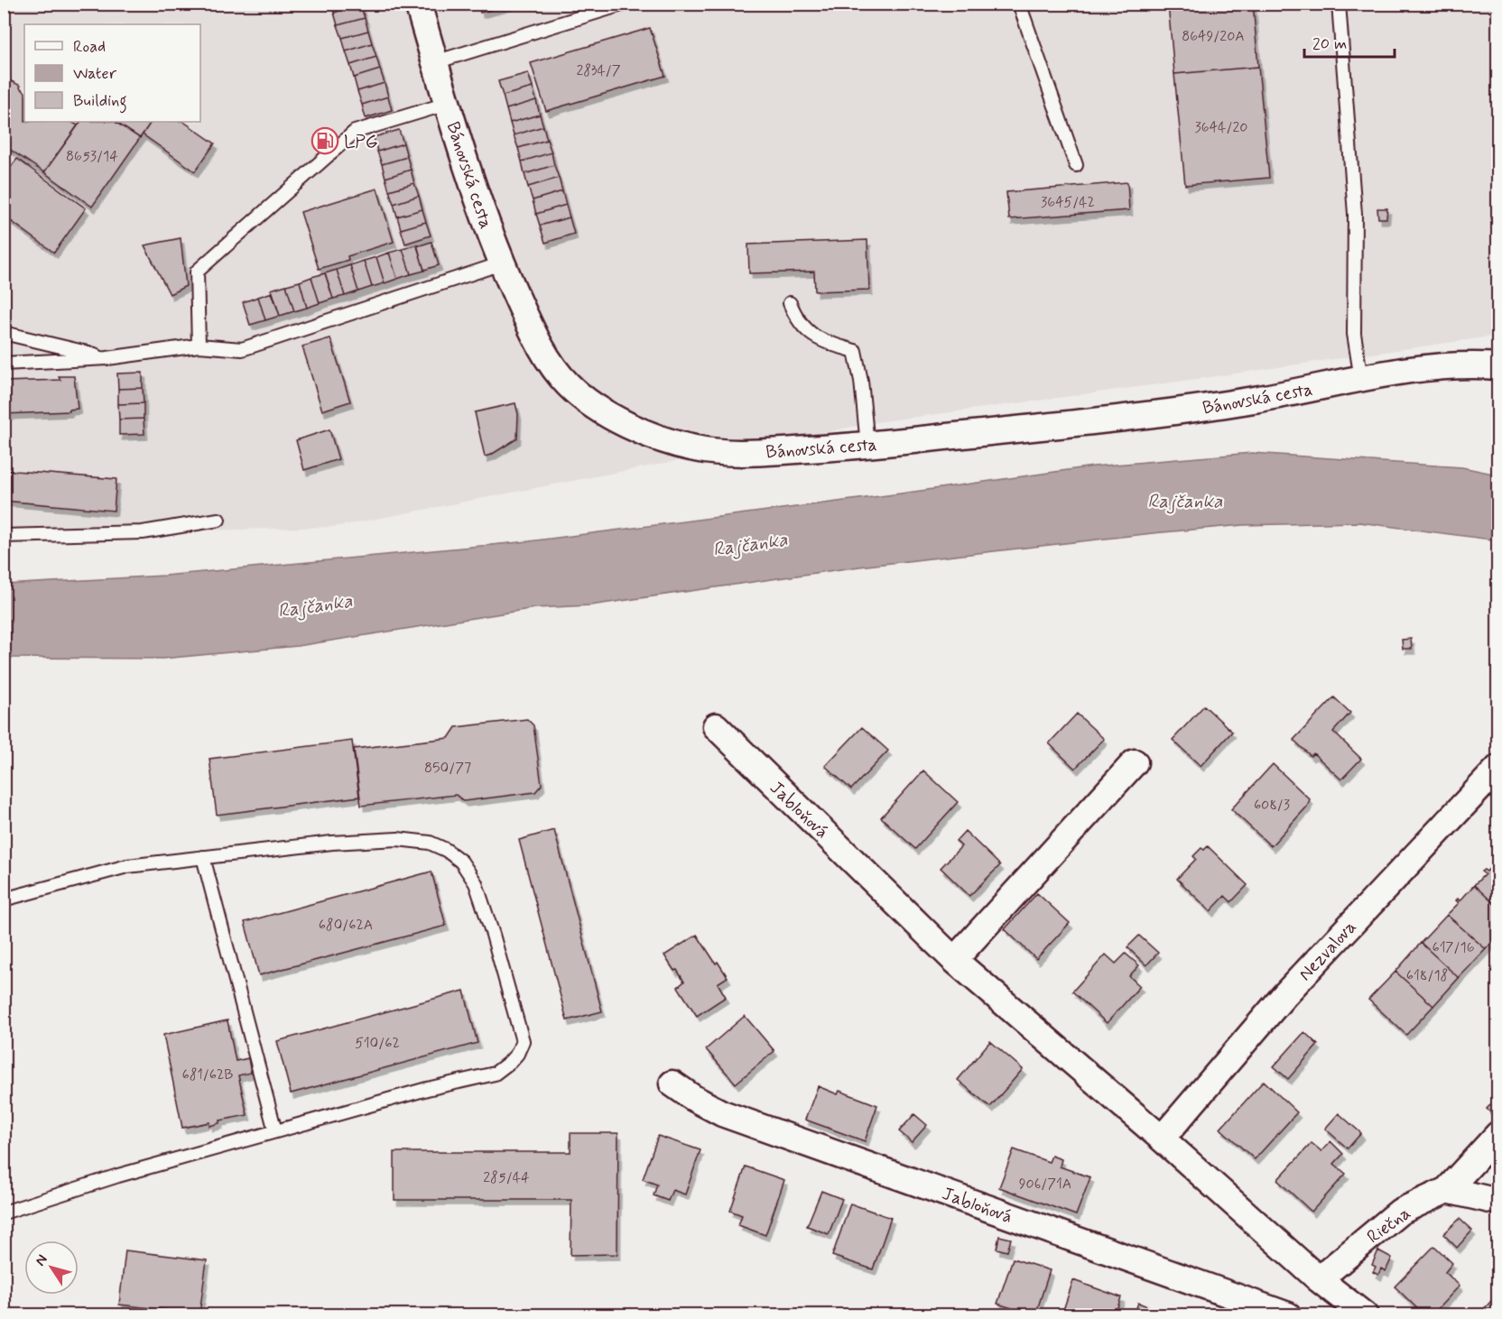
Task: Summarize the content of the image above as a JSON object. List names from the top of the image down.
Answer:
{
  "streets": {
    "street": [
      "Bánovská cesta",
      "Jabloňová",
      "Nezvalova",
      "Riečna"
    ]
  },
  "crossings": [
    ["Jabloňová", "Nezvalova"],
    ["Jabloňová", "Riečna"]
  ],
  "water": ["Rajčanka"],
  "places": {
    "fuel station": ["LPG"]
  },
  "house_numbers": [
    "8649/20A",
    "2834/7",
    "3644/20",
    "8653/14",
    "3645/42",
    "850/77",
    "608/3",
    "680/62A",
    "617/16",
    "618/18",
    "510/62",
    "681/62B",
    "285/44",
    "906/71A"
  ],
  "legend": ["Road", "Water", "Building"],
  "scale_bar": "20 m",
  "north": "top left"
}
